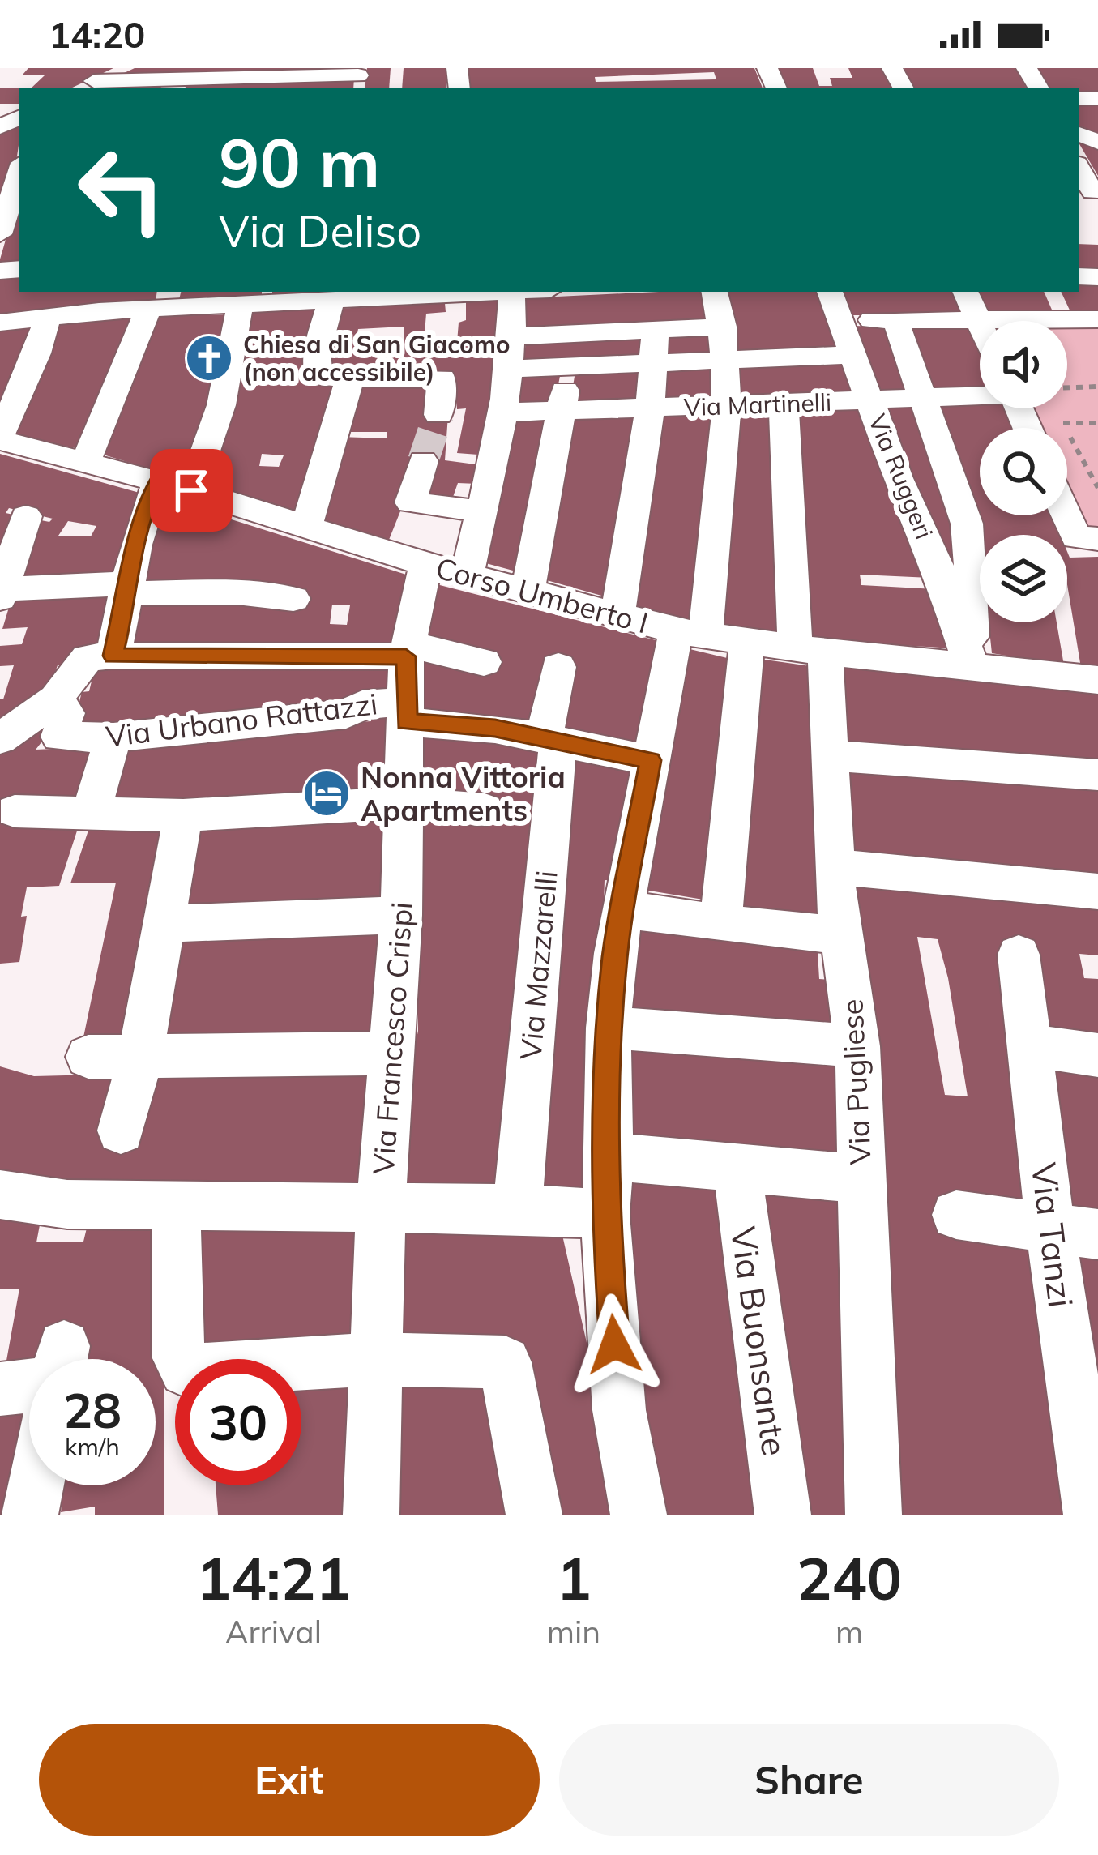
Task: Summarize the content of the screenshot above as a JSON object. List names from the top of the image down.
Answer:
{
  "streets": {
    "street": [
      "Via Martinelli",
      "Via Ruggeri",
      "Corso Umberto I",
      "Via Urbano Rattazzi",
      "Via Mazzarelli",
      "Via Francesco Crispi",
      "Via Pugliese",
      "Via Tanzi",
      "Via Buonsante"
    ]
  },
  "crossings": [
    ["Via Martinelli", "Via Ruggeri"],
    ["Via Martinelli", "Via Francesco Crispi"],
    ["Via Martinelli", "Via Pugliese"],
    ["Via Ruggeri", "Corso Umberto I"],
    ["Corso Umberto I", "Via Francesco Crispi"],
    ["Corso Umberto I", "Via Pugliese"],
    ["Via Urbano Rattazzi", "Via Mazzarelli"],
    ["Via Urbano Rattazzi", "Via Francesco Crispi"]
  ],
  "places": {
    "church": ["Chiesa di San Giacomo (non accessibile)"],
    "hotel": ["Nonna Vittoria Apartments"]
  },
  "page": {
    "status": "14:20",
    "turn": ["90 m", "Via Deliso"],
    "speed": "28 km/h",
    "limit": "30",
    "eta": [
      "14:21",
      "Arrival",
      "1",
      "min",
      "240",
      "m"
    ],
    "buttons": ["Exit", "Share"]
  }
}
